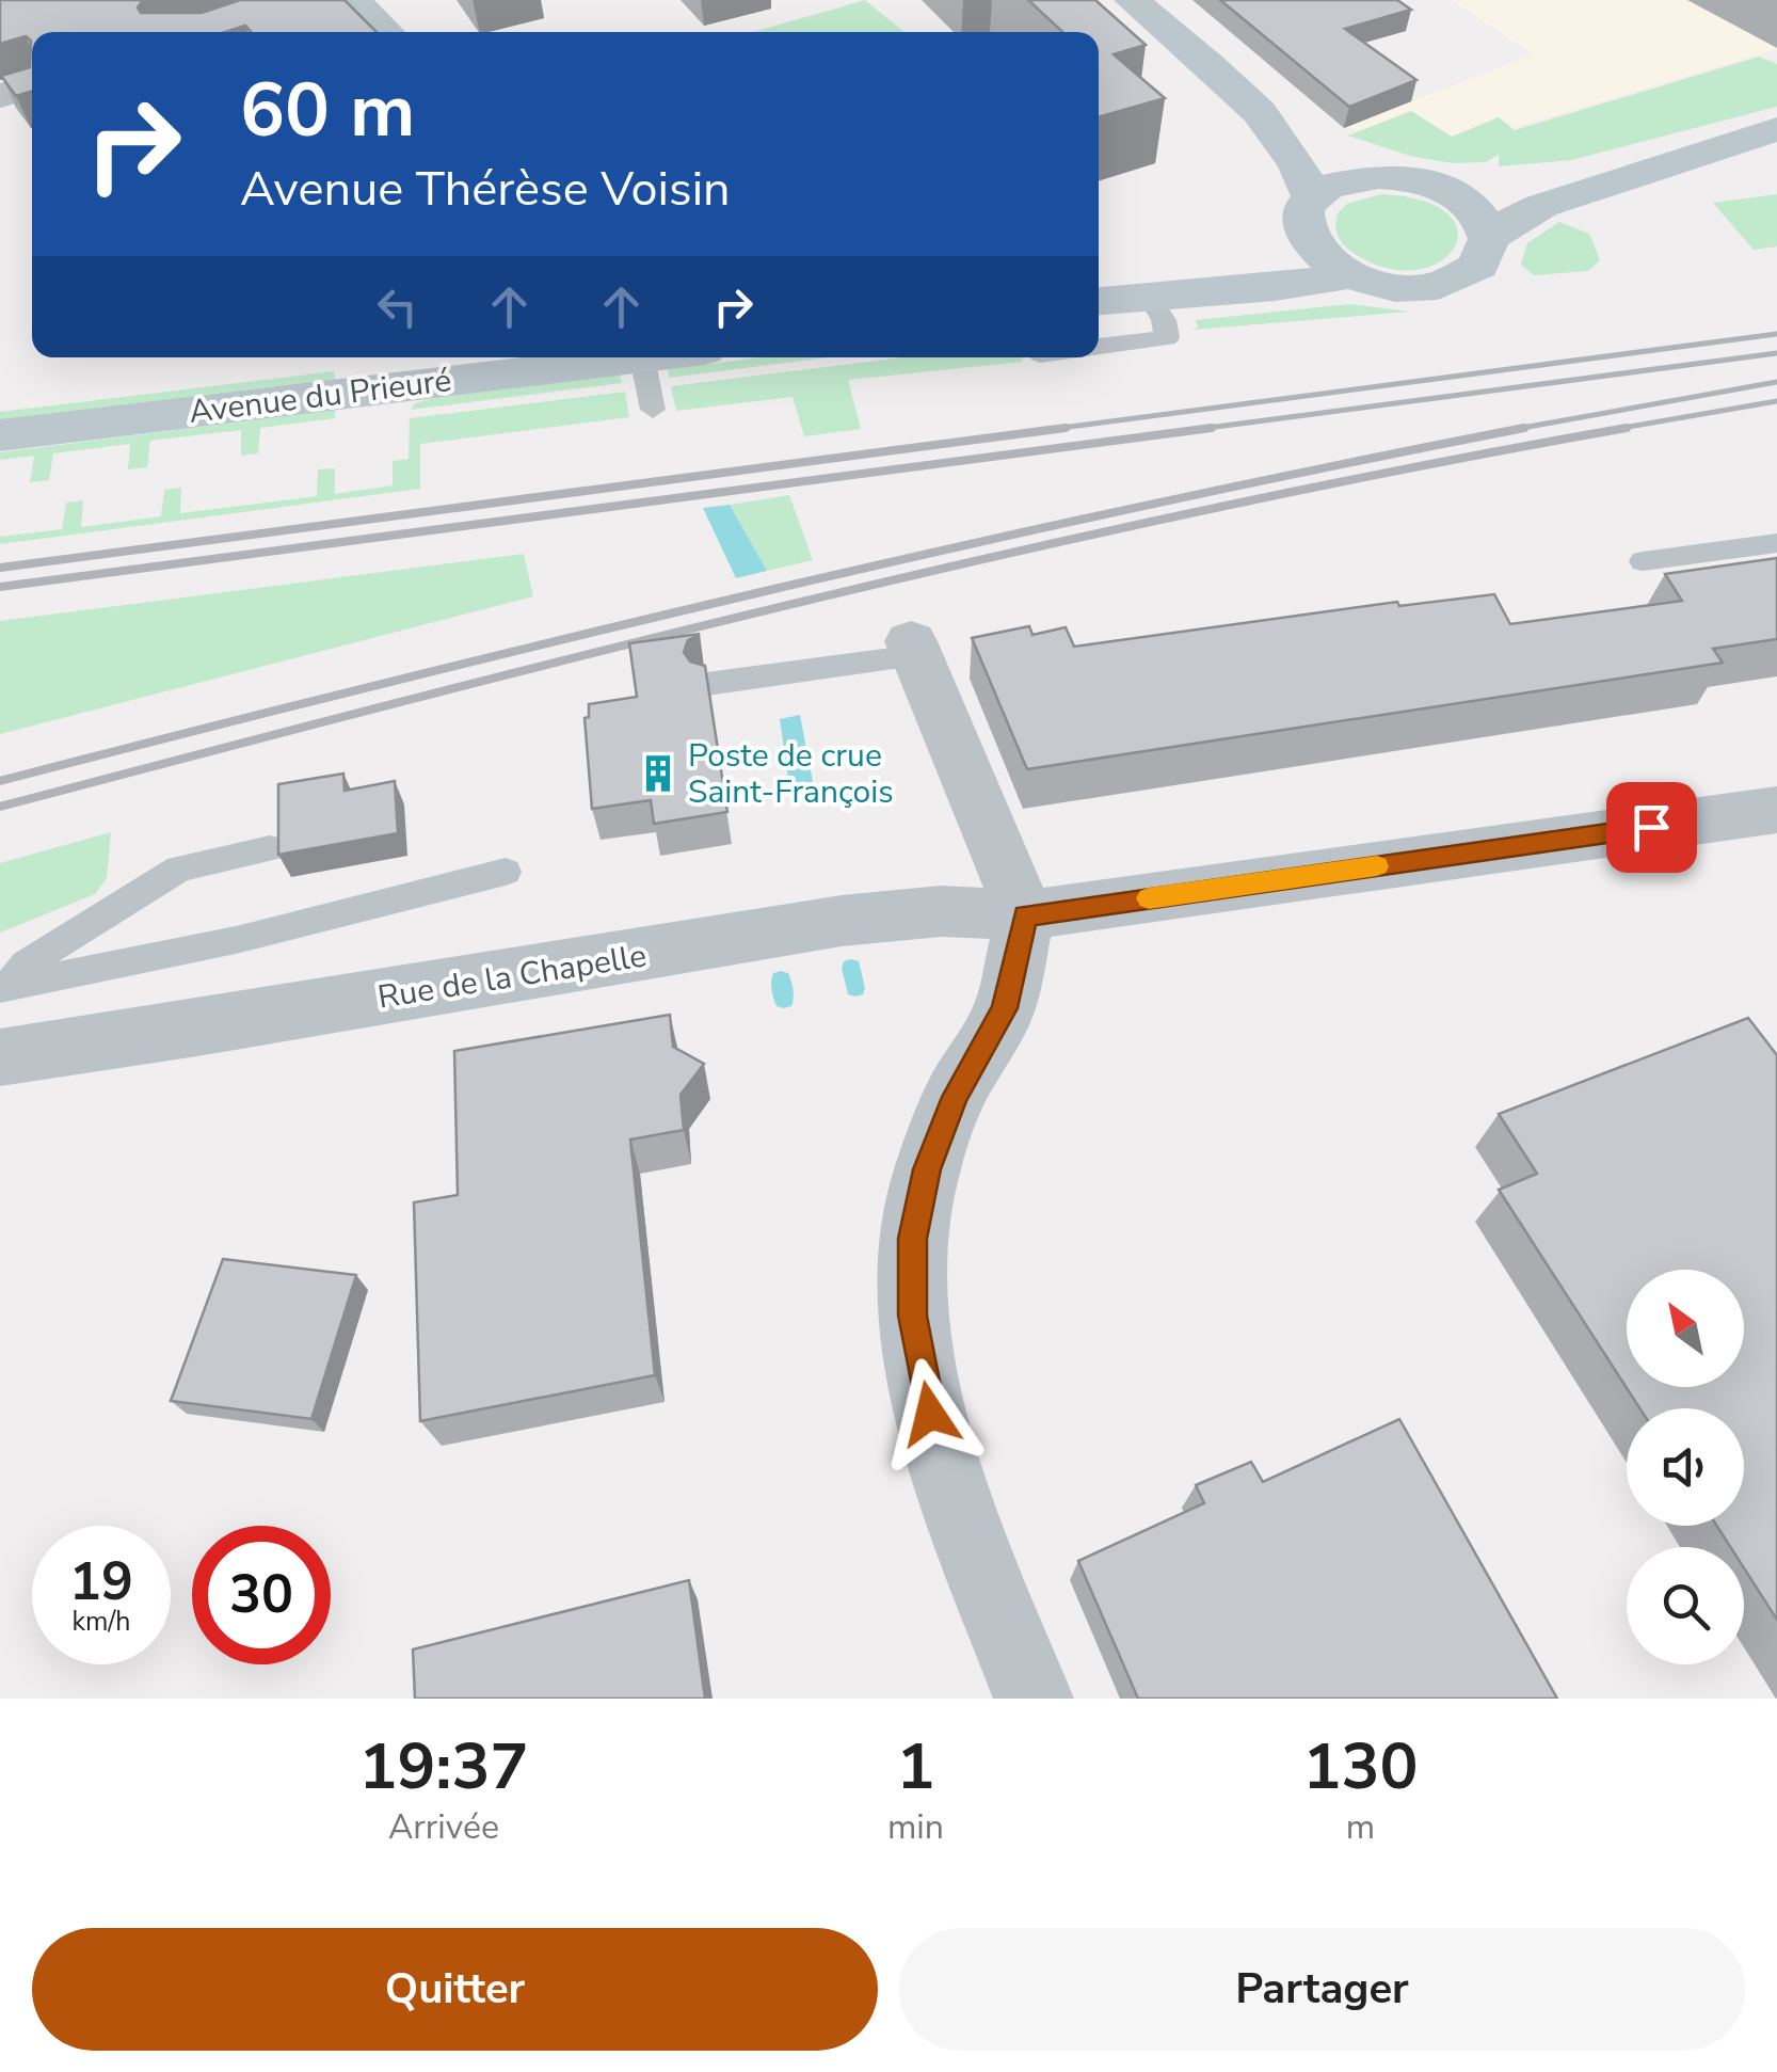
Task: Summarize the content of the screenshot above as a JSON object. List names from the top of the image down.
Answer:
{
  "streets": {
    "main road": ["Avenue du Prieuré"],
    "street": ["Rue de la Chapelle"]
  },
  "places": {
    "building": ["Poste de crue Saint-François"]
  },
  "north": "top left",
  "page": {
    "turn": ["60 m", "Avenue Thérèse Voisin"],
    "speed": "19 km/h",
    "limit": "30",
    "eta": [
      "19:37",
      "Arrivée",
      "1",
      "min",
      "130",
      "m"
    ],
    "buttons": ["Quitter", "Partager"]
  }
}
